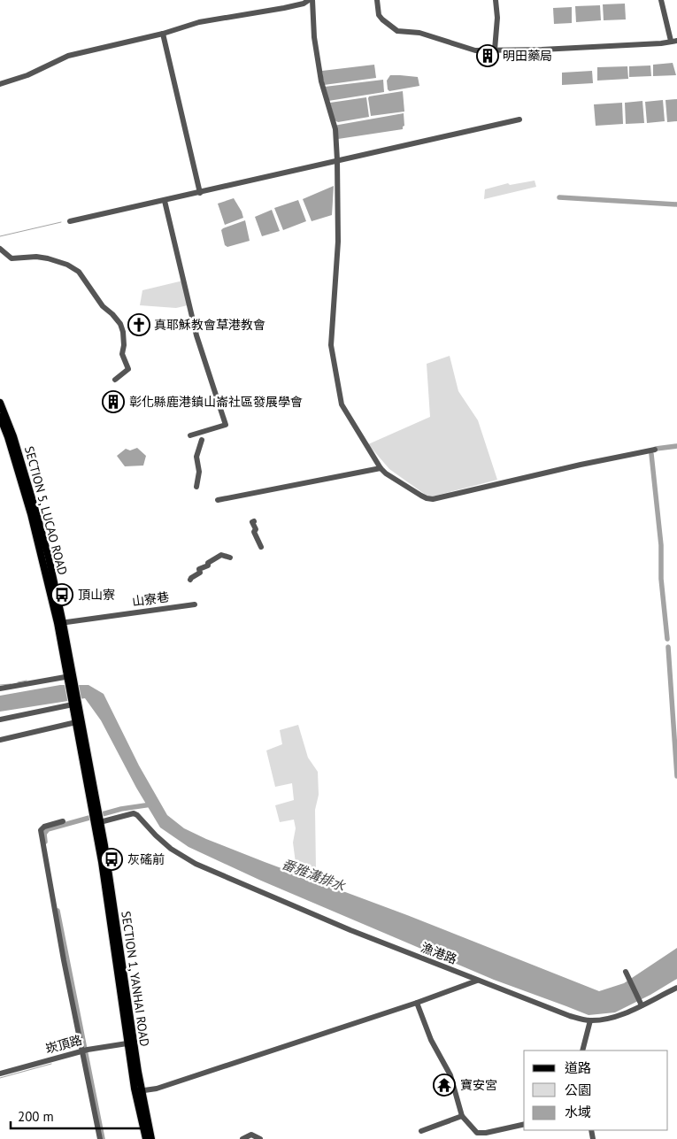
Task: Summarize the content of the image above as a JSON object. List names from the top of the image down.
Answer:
{
  "streets": {
    "main road": ["SECTION 5, LUCAO ROAD", "SECTION 1, YANHAI ROAD"],
    "street": ["山寮巷", "漁港路", "崁頂路"]
  },
  "crossings": [
    ["SECTION 5, LUCAO ROAD", "山寮巷"],
    ["漁港路", "SECTION 1, YANHAI ROAD"],
    ["SECTION 1, YANHAI ROAD", "崁頂路"]
  ],
  "water": ["番雅溝排水"],
  "places": {
    "building": ["明田藥局", "彰化縣鹿港鎮山崙社區發展學會"],
    "church": ["真耶穌教會草港教會"],
    "bus stop": ["頂山寮", "灰磘前"],
    "temple": ["寶安宮"]
  },
  "legend": ["道路", "公園", "水域"],
  "scale_bar": "200 m"
}
